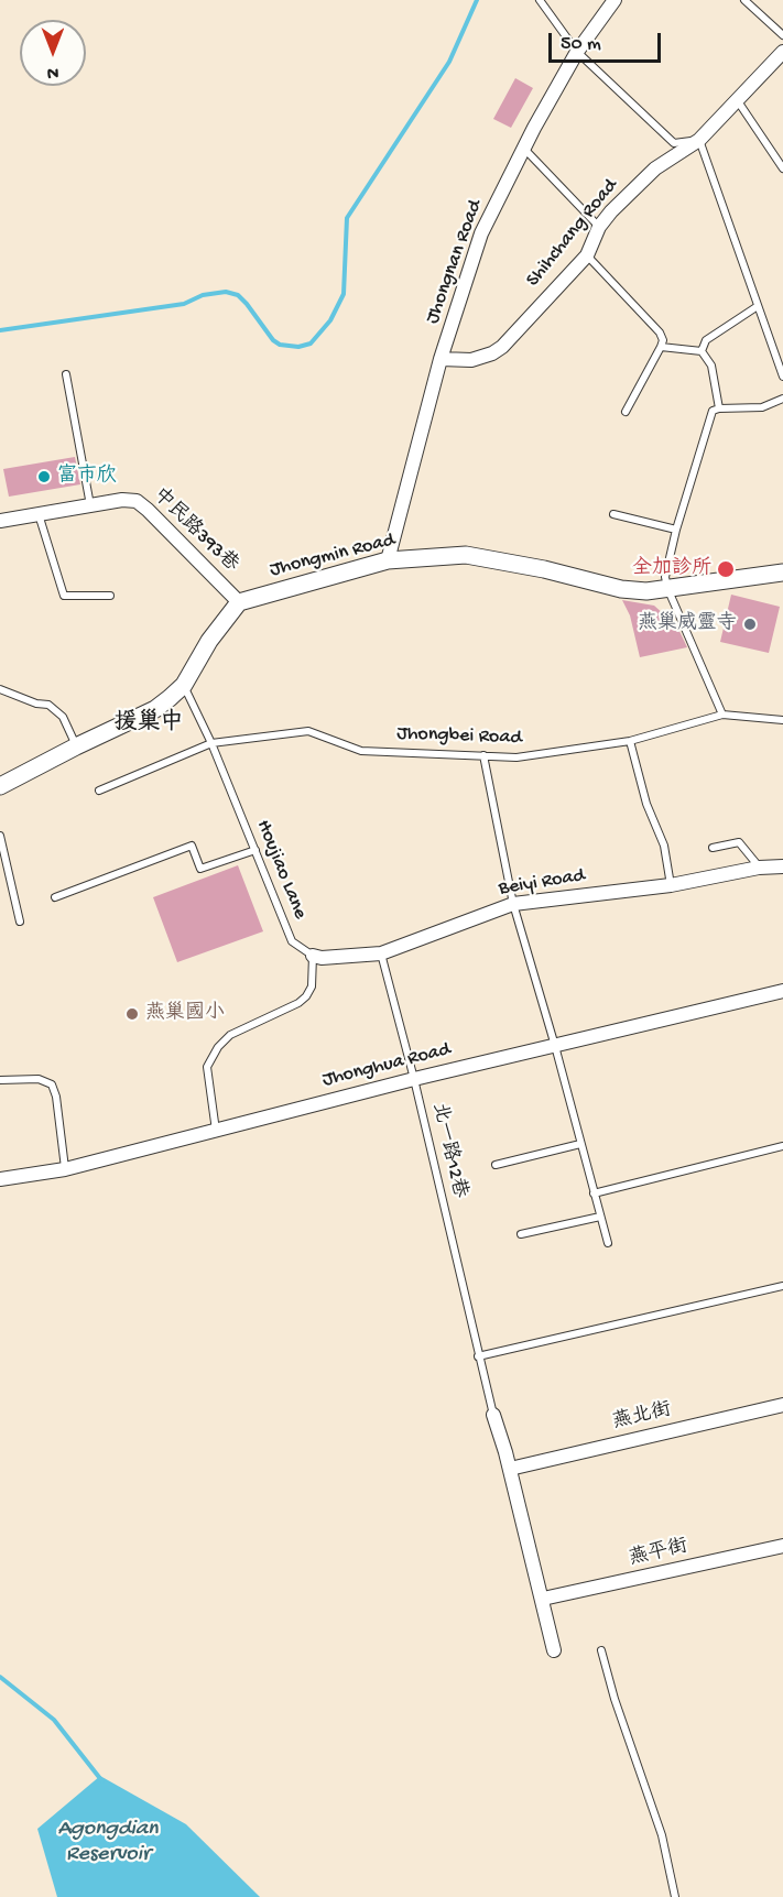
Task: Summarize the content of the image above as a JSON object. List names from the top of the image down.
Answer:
{
  "streets": {
    "street": [
      "Shihchang Road",
      "Jhongnan Road",
      "中民路393巷",
      "Jhongmin Road",
      "Beiyi Road",
      "Jhonghua Road",
      "燕北街",
      "燕平街"
    ],
    "lane": ["Jhongbei Road", "Houjiao Lane", "北一路12巷"]
  },
  "crossings": [
    ["Shihchang Road", "Jhongnan Road"],
    ["Jhongnan Road", "Jhongmin Road"],
    ["中民路393巷", "Jhongmin Road"],
    ["Jhongbei Road", "Houjiao Lane"],
    ["Houjiao Lane", "Beiyi Road"],
    ["Beiyi Road", "北一路12巷"],
    ["Jhonghua Road", "北一路12巷"]
  ],
  "districts": ["援巢中"],
  "water": ["Agongdian Reservoir"],
  "places": [
    "富市欣",
    "全加診所",
    "燕巢威靈寺",
    "燕巢國小"
  ],
  "scale_bar": "50 m",
  "north": "bottom"
}
